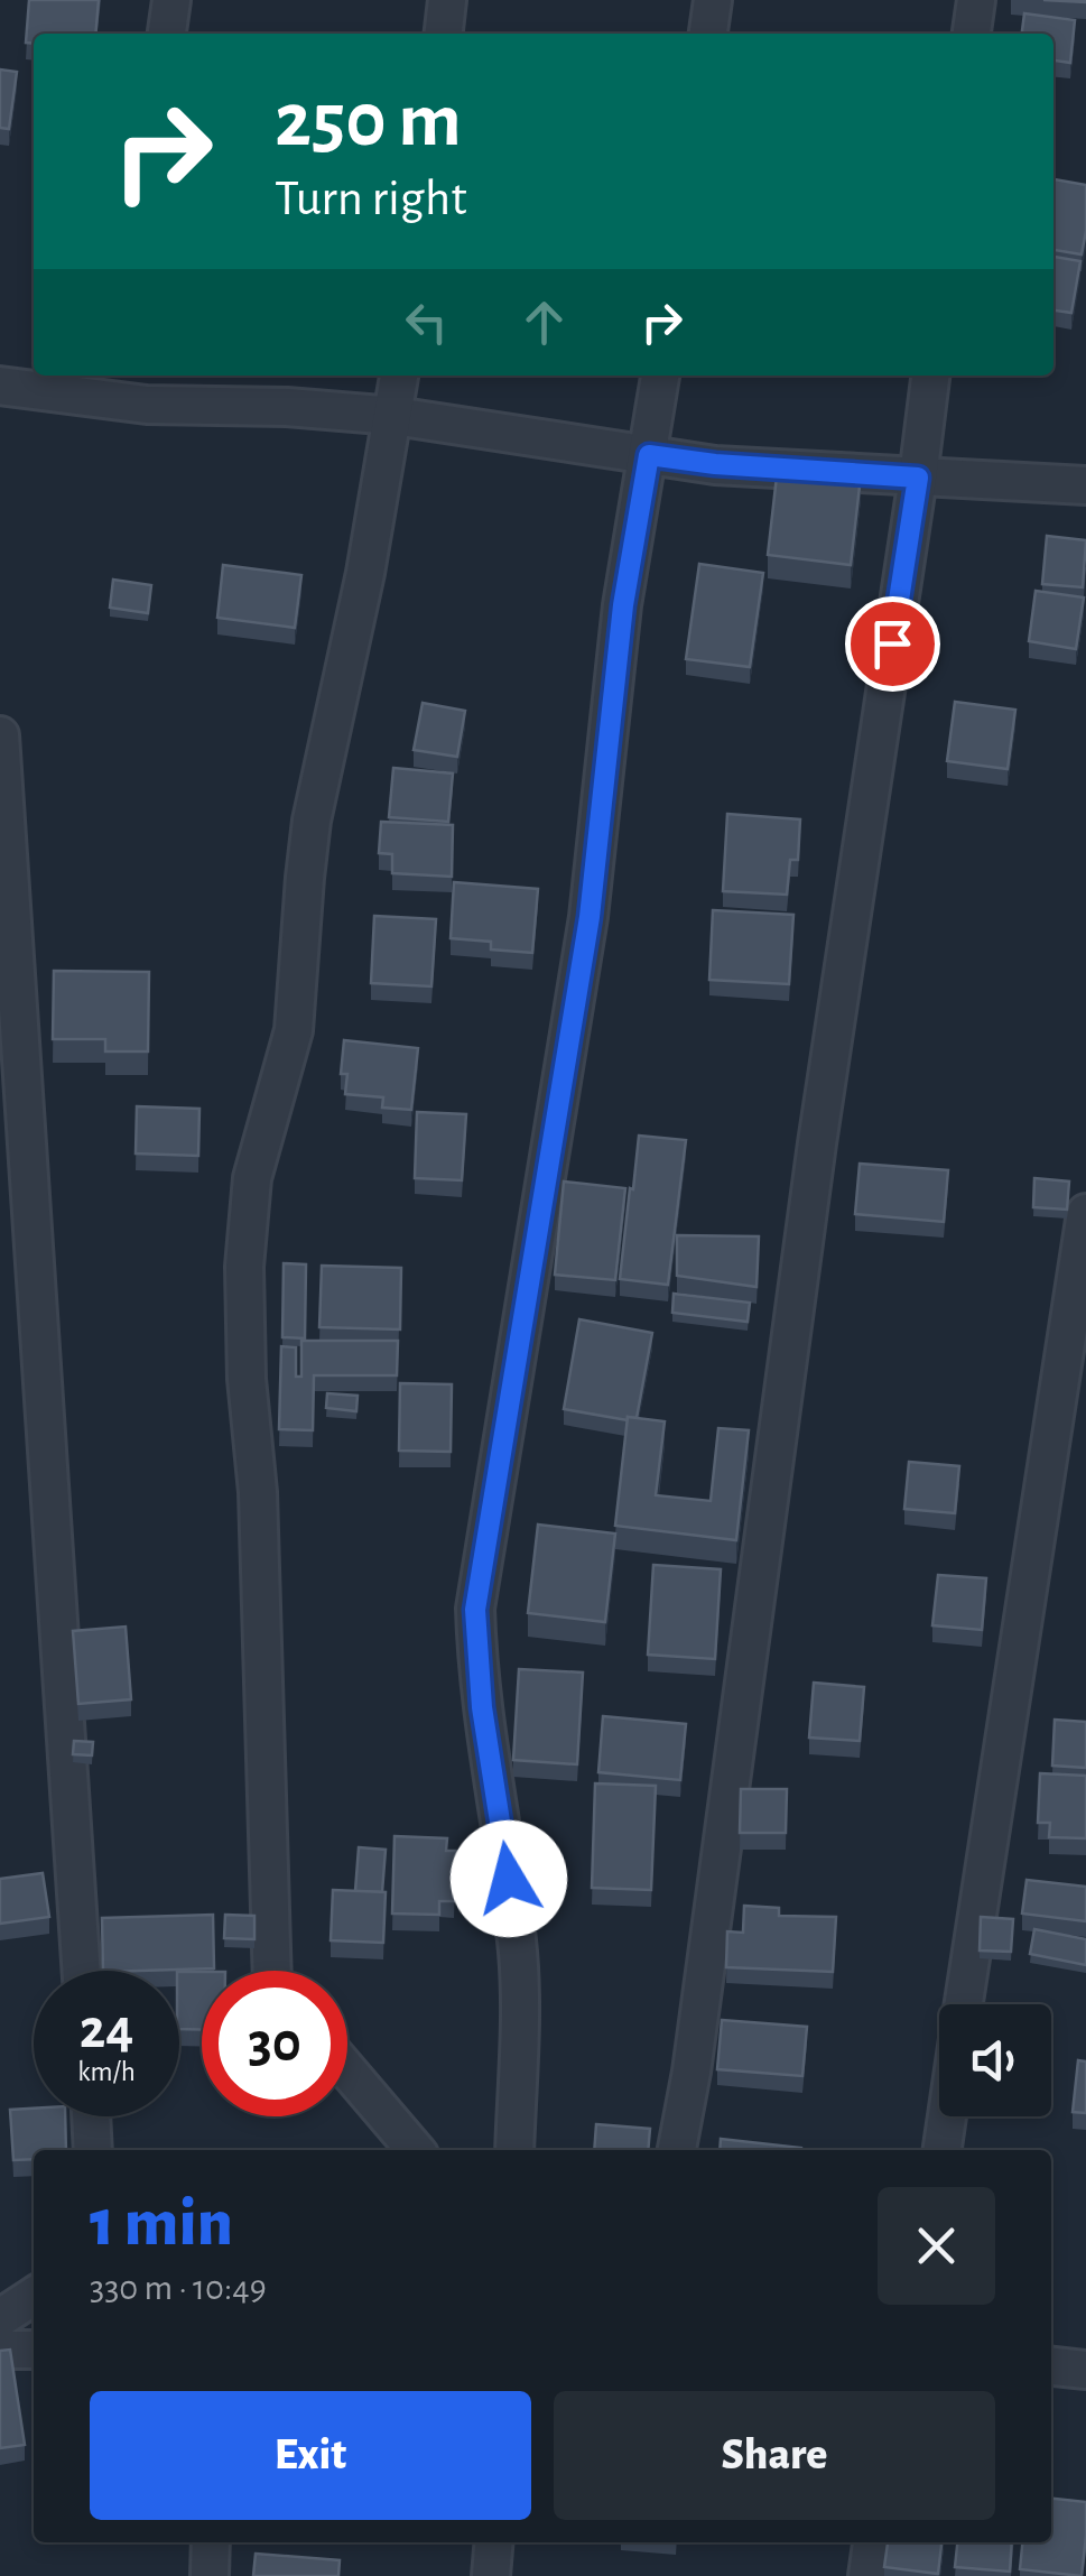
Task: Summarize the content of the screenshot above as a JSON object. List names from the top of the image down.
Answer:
{
  "page": {
    "turn": ["250 m", "Turn right"],
    "speed": "24 km/h",
    "limit": "30",
    "heading": ["1 min", "330 m · 10:49"],
    "buttons": ["Exit", "Share"]
  }
}
